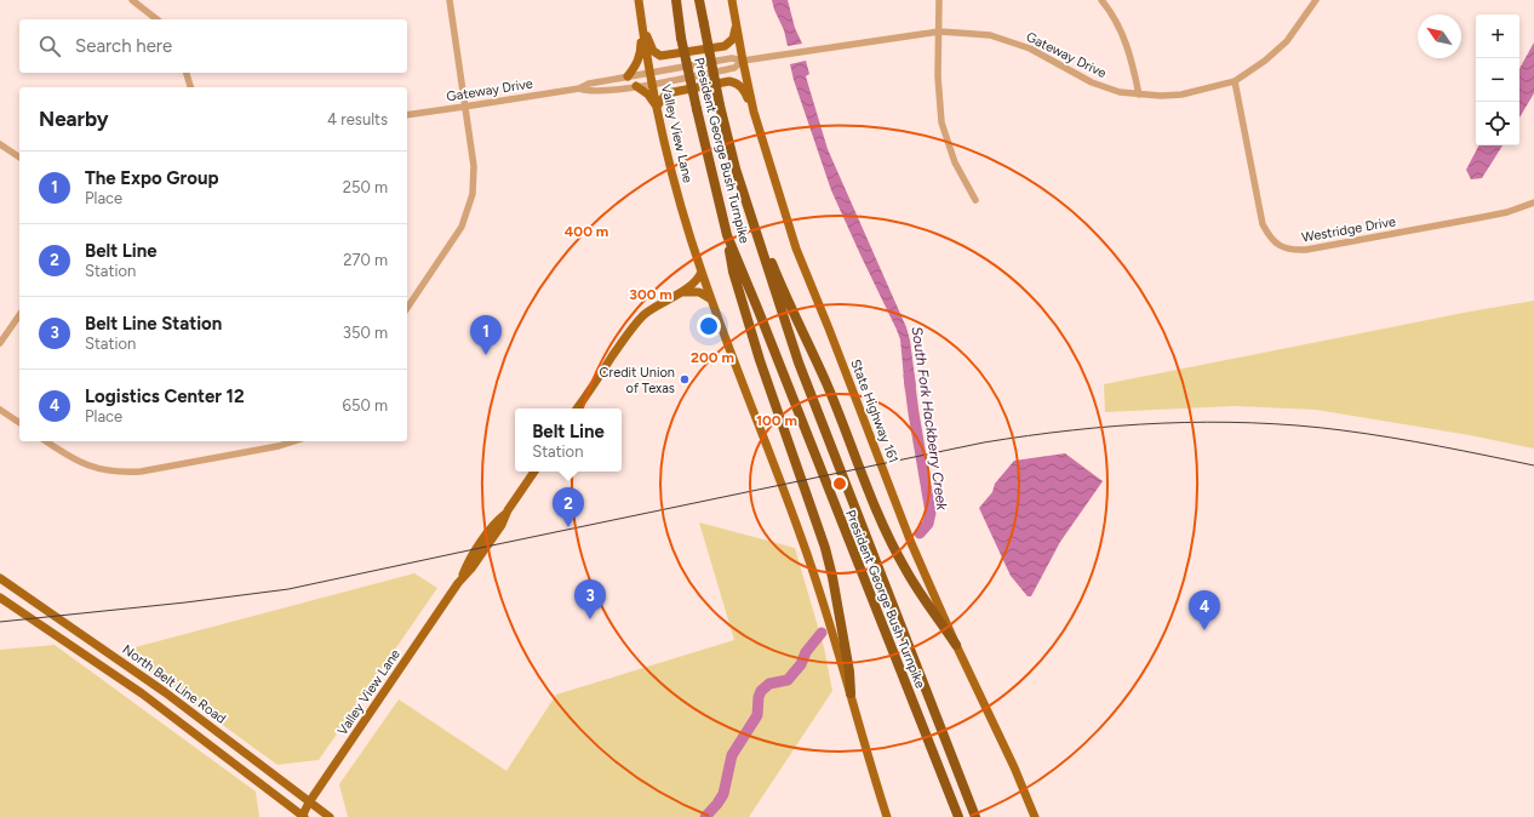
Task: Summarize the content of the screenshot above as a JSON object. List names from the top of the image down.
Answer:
{
  "streets": {
    "highway": ["President George Bush Turnpike"],
    "main road": ["Valley View Lane", "State Highway 161", "North Belt Line Road"],
    "street": ["Gateway Drive", "Westridge Drive"]
  },
  "crossings": [
    ["Gateway Drive", "Valley View Lane"],
    ["Gateway Drive", "Westridge Drive"],
    ["Gateway Drive", "State Highway 161"],
    ["Valley View Lane", "North Belt Line Road"]
  ],
  "water": ["South Fork Hackberry Creek"],
  "places": ["Credit Union of Texas"],
  "north": "top left",
  "page": {
    "map_buttons": ["+", "−"],
    "search": "Search here",
    "heading": ["Nearby", "4 results"],
    "list": [
      {
        "mark": "1",
        "name": "The Expo Group",
        "note": "Place",
        "value": "250 m"
      },
      {
        "mark": "2",
        "name": "Belt Line",
        "note": "Station",
        "value": "270 m"
      },
      {
        "mark": "3",
        "name": "Belt Line Station",
        "note": "Station",
        "value": "350 m"
      },
      {
        "mark": "4",
        "name": "Logistics Center 12",
        "note": "Place",
        "value": "650 m"
      }
    ],
    "pins": [
      "1",
      "2",
      "3",
      "4"
    ],
    "popup": ["Belt Line", "Station"]
  },
  "rings": [
    "400 m",
    "300 m",
    "200 m",
    "100 m"
  ]
}
